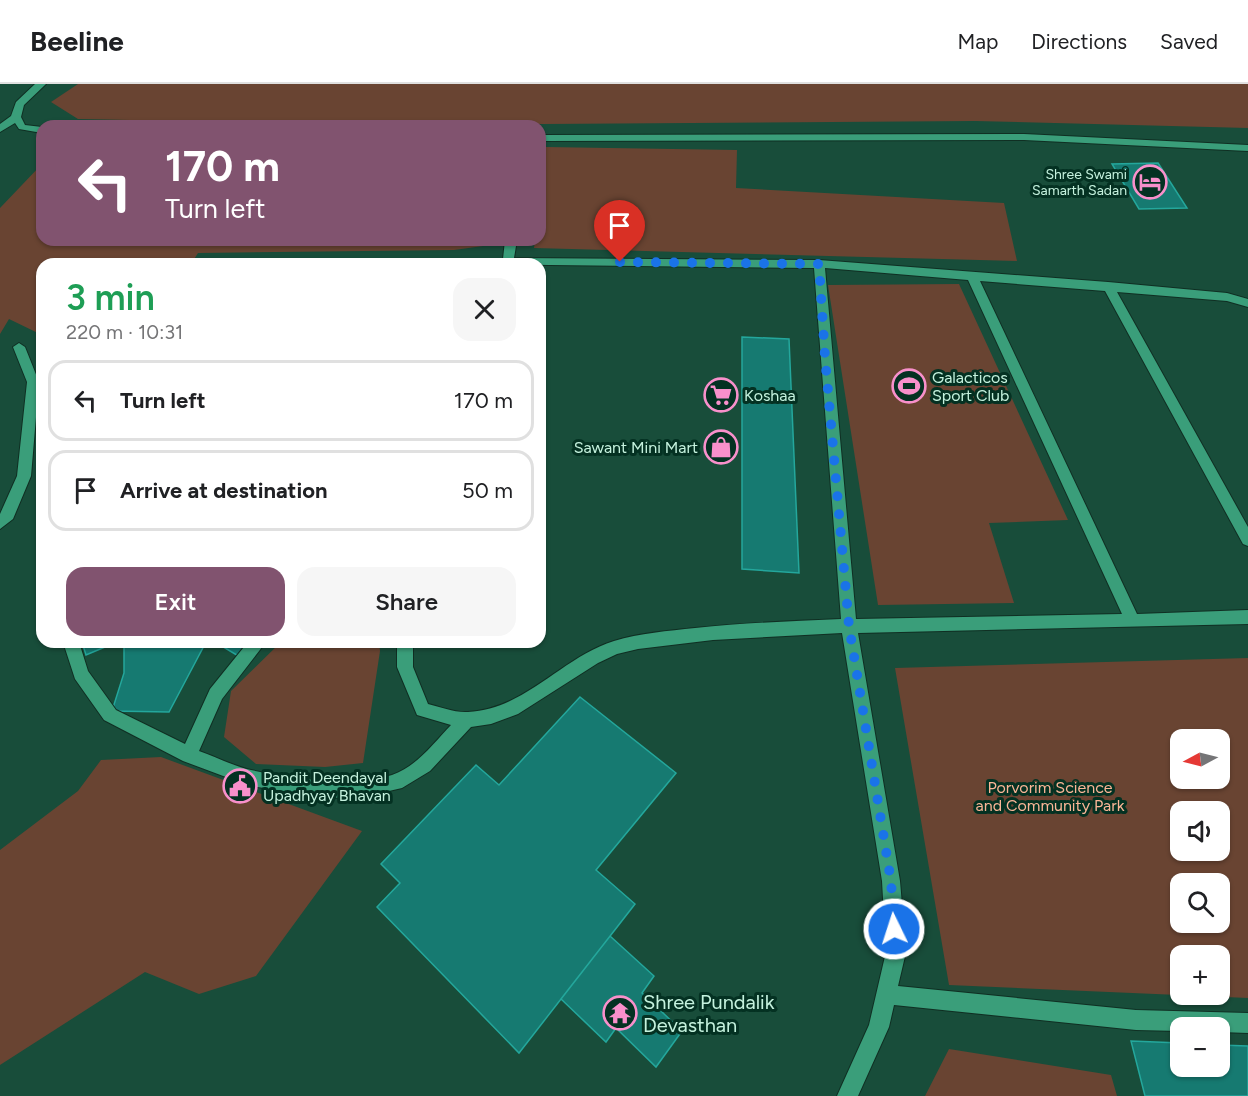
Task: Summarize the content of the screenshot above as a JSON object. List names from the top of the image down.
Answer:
{
  "parks": ["Porvorim Science and Community Park"],
  "places": {
    "hotel": ["Shree Swami Samarth Sadan"],
    "sports": ["Galacticos Sport Club"],
    "supermarket": ["Koshaa"],
    "shop": ["Sawant Mini Mart"],
    "public building": ["Pandit Deendayal Upadhyay Bhavan"],
    "temple": ["Shree Pundalik Devasthan"]
  },
  "north": "left",
  "page": {
    "header": "Beeline",
    "nav": ["Map", "Directions", "Saved"],
    "turn": ["170 m", "Turn left"],
    "heading": ["3 min", "220 m · 10:31"],
    "list": [
      {
        "name": "Turn left",
        "value": "170 m"
      },
      {
        "name": "Arrive at destination",
        "value": "50 m"
      }
    ],
    "buttons": ["Exit", "Share"],
    "map_buttons": ["+", "−"]
  }
}
